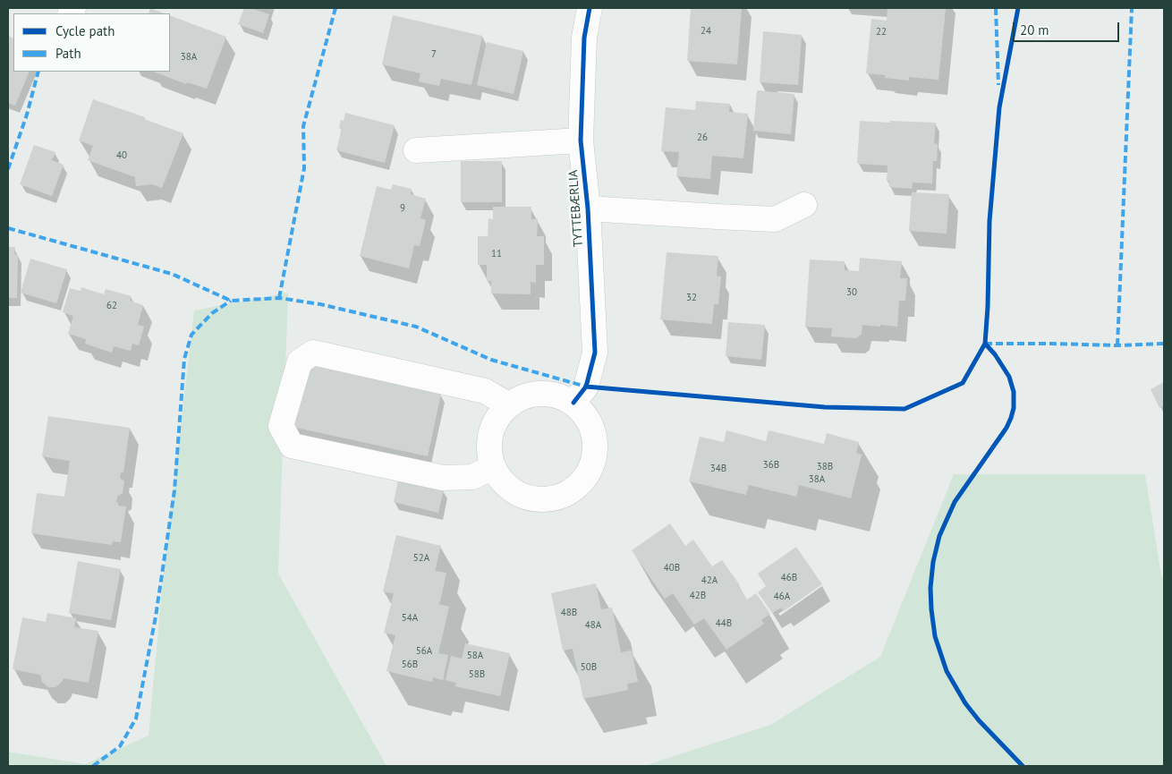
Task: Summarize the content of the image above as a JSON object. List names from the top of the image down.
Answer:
{
  "streets": {
    "street": ["TYTTEBÆRLIA"]
  },
  "house_numbers": [
    "24",
    "22",
    "7",
    "38A",
    "26",
    "40",
    "9",
    "11",
    "30",
    "32",
    "62",
    "36B",
    "38B",
    "34B",
    "38A",
    "52A",
    "40B",
    "46B",
    "42A",
    "42B",
    "46A",
    "48B",
    "54A",
    "44B",
    "48A",
    "56A",
    "58A",
    "56B",
    "50B",
    "58B"
  ],
  "legend": ["Cycle path", "Path"],
  "scale_bar": "20 m"
}
